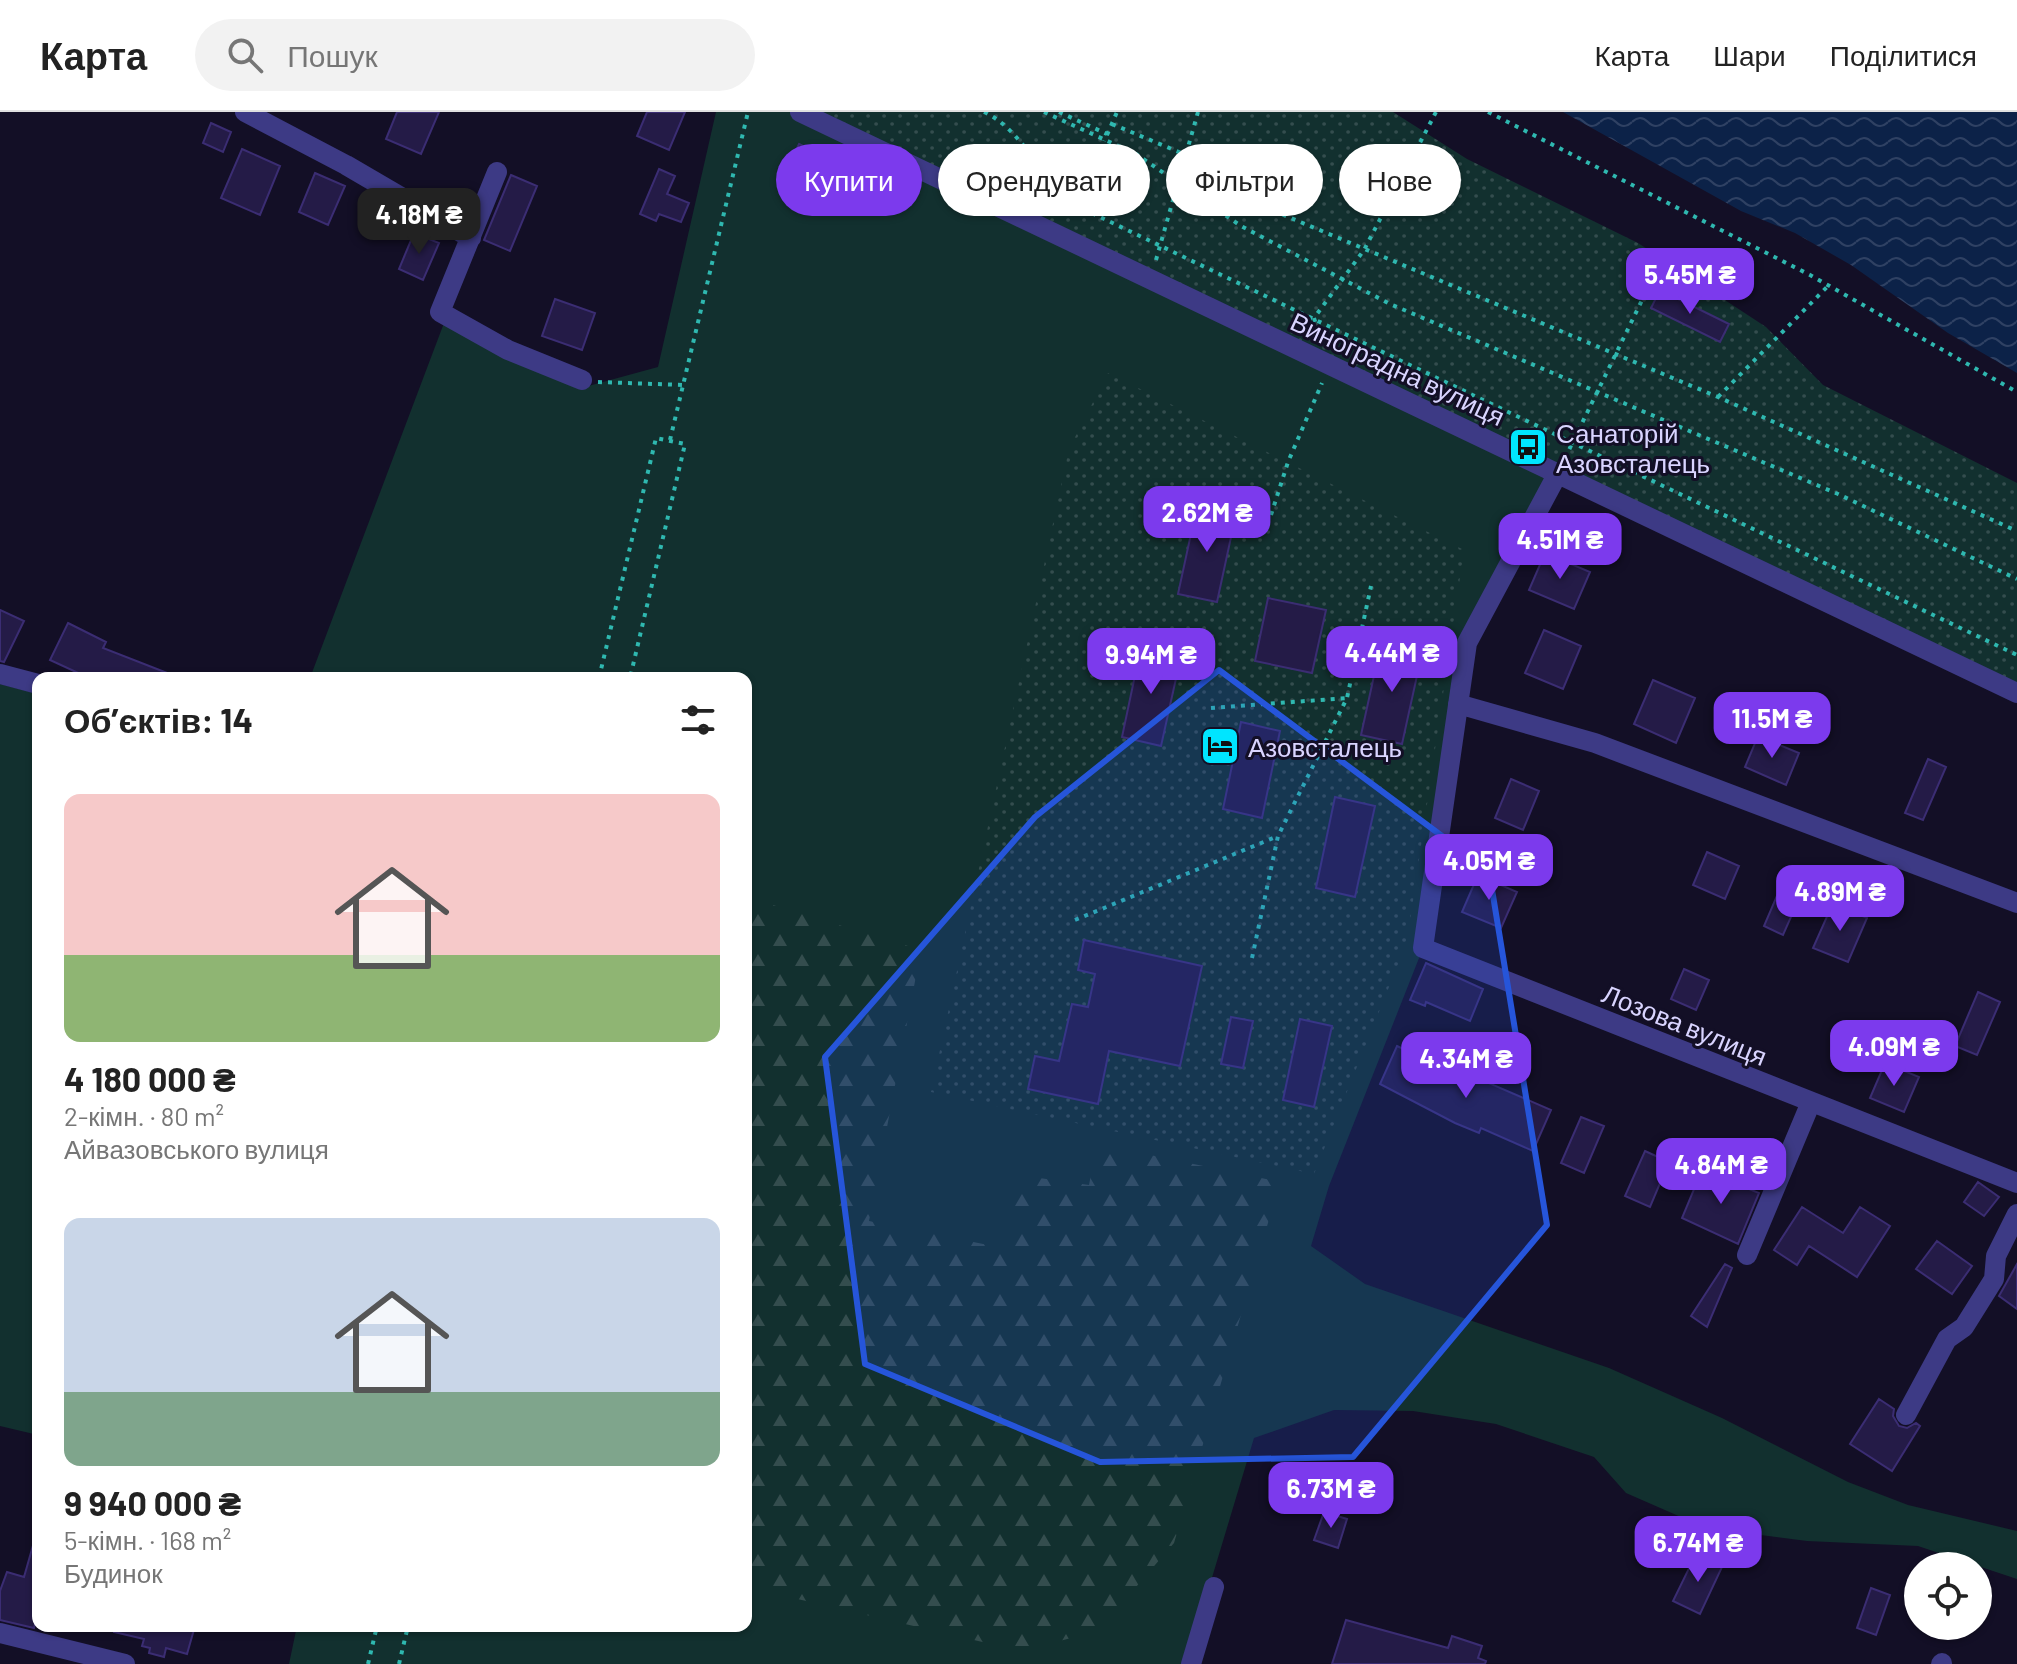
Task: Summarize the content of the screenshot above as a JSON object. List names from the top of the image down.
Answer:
{
  "streets": {
    "street": ["Виноградна вулиця", "Лозова вулиця"]
  },
  "places": {
    "bus stop": ["Санаторій Азовсталець"],
    "hotel": ["Азовсталець"]
  },
  "page": {
    "header": "Карта",
    "search": "Пошук",
    "nav": ["Карта", "Шари", "Поділитися"],
    "chip": [
      "Купити",
      "Орендувати",
      "Фільтри",
      "Нове"
    ],
    "price": [
      "4.18M ₴",
      "5.45M ₴",
      "2.62M ₴",
      "4.51M ₴",
      "4.44M ₴",
      "9.94M ₴",
      "11.5M ₴",
      "4.05M ₴",
      "4.89M ₴",
      "4.09M ₴",
      "4.34M ₴",
      "4.84M ₴",
      "6.73M ₴",
      "6.74M ₴"
    ],
    "heading": "Об’єктів: 14",
    "list": [
      {
        "name": "4 180 000 ₴",
        "note": "2-кімн. · 80 m² · Айвазовського вулиця"
      },
      {
        "name": "9 940 000 ₴",
        "note": "5-кімн. · 168 m² · Будинок"
      }
    ]
  }
}
